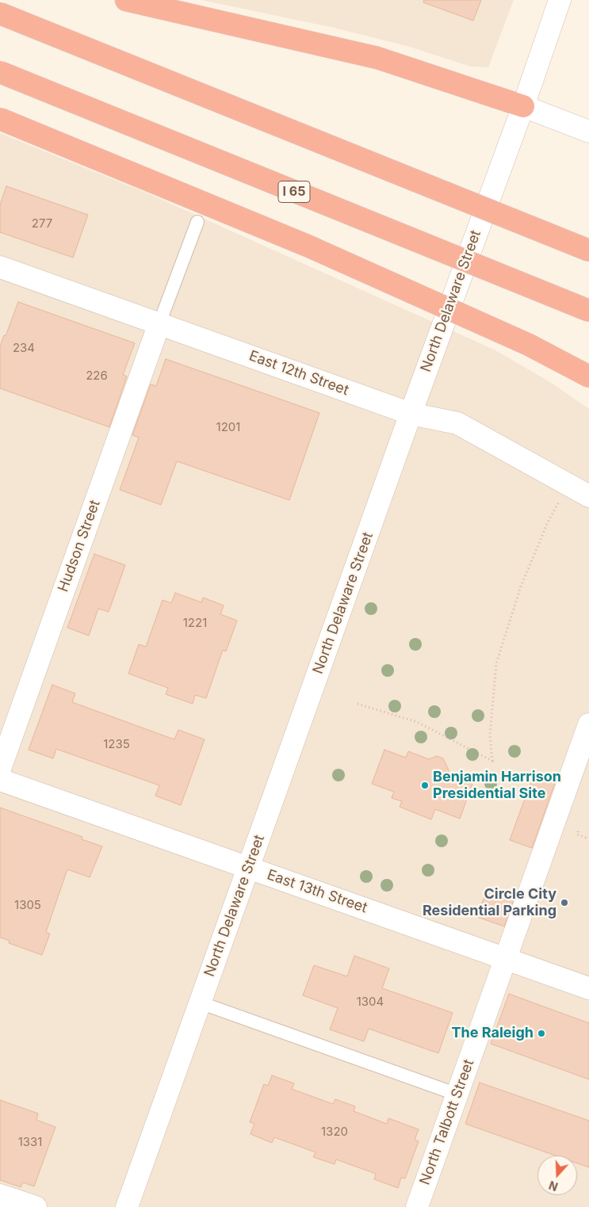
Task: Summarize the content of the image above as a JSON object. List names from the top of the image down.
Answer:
{
  "streets": {
    "highway": ["I 65"],
    "street": [
      "North Delaware Street",
      "East 12th Street",
      "Hudson Street",
      "East 13th Street",
      "North Talbott Street"
    ]
  },
  "crossings": [
    ["North Delaware Street", "East 12th Street"],
    ["North Delaware Street", "East 13th Street"],
    ["East 12th Street", "Hudson Street"],
    ["East 13th Street", "North Talbott Street"]
  ],
  "places": ["Benjamin Harrison Presidential Site", "Circle City Residential Parking", "The Raleigh"],
  "house_numbers": [
    "277",
    "234",
    "226",
    "1201",
    "1221",
    "1235",
    "1305",
    "1304",
    "1320",
    "1331"
  ],
  "north": "bottom"
}
